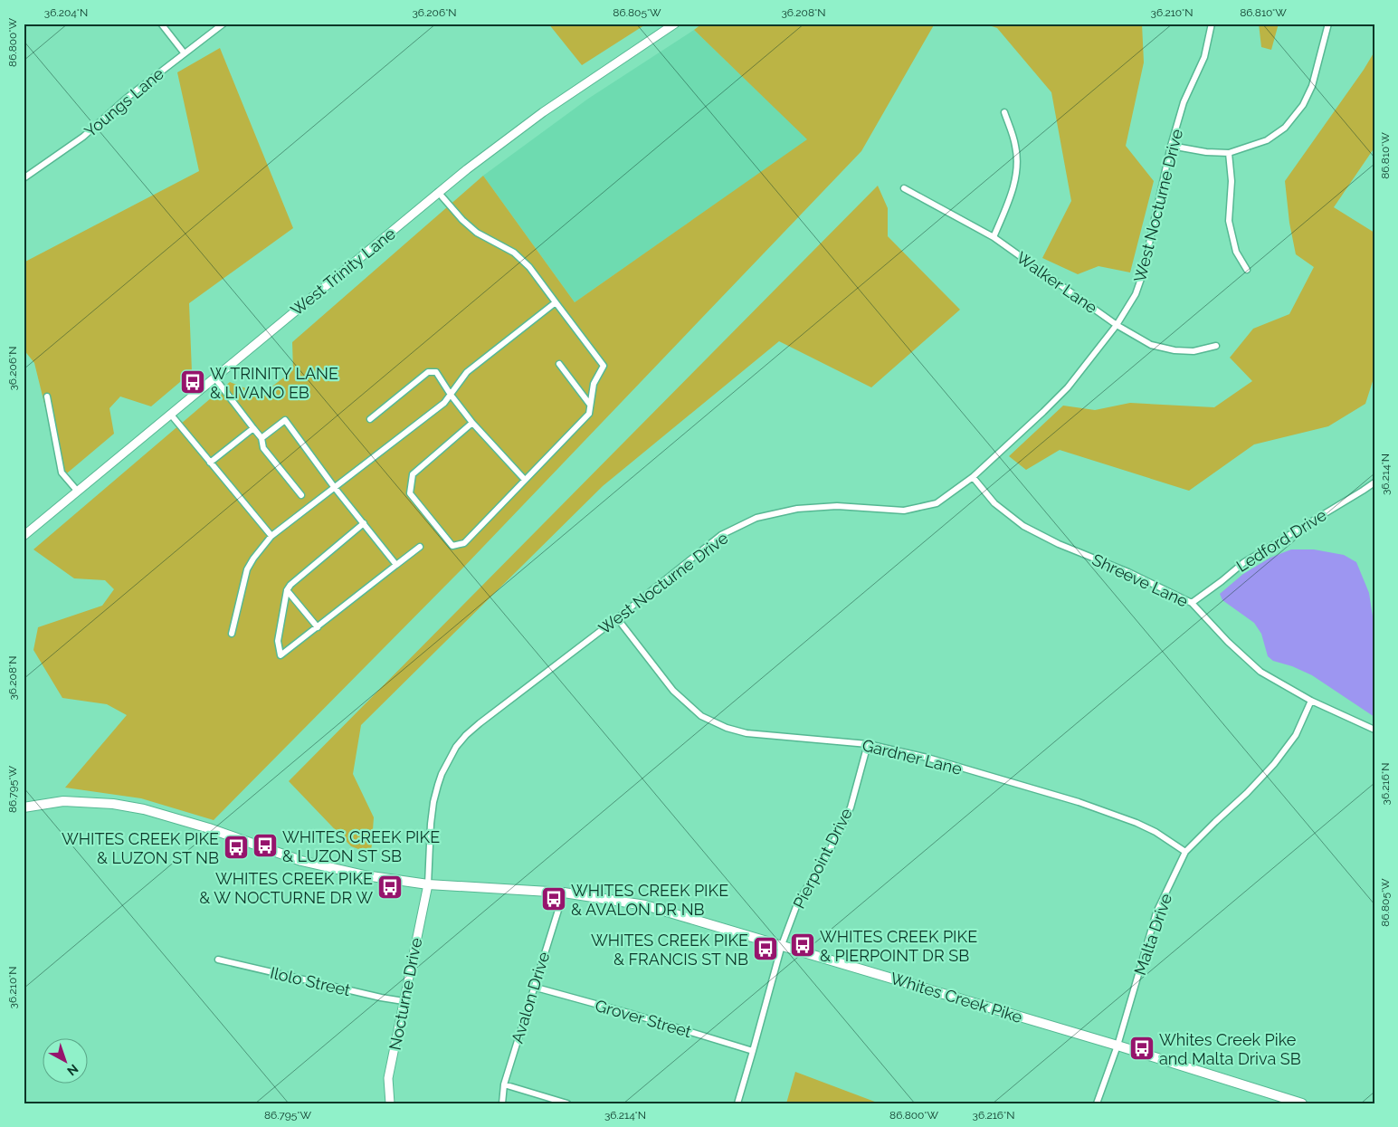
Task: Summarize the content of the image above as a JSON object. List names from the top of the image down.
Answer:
{
  "streets": {
    "main road": ["West Trinity Lane", "Nocturne Drive", "Whites Creek Pike"],
    "street": [
      "Youngs Lane",
      "West Nocturne Drive",
      "Walker Lane",
      "Ledford Drive",
      "Shreeve Lane",
      "Gardner Lane",
      "Pierpoint Drive",
      "Malta Drive",
      "Ilolo Street",
      "Avalon Drive",
      "Grover Street"
    ]
  },
  "crossings": [
    ["West Nocturne Drive", "Walker Lane"],
    ["West Nocturne Drive", "Shreeve Lane"],
    ["West Nocturne Drive", "Gardner Lane"],
    ["West Nocturne Drive", "Nocturne Drive"],
    ["West Nocturne Drive", "Whites Creek Pike"],
    ["Ledford Drive", "Shreeve Lane"],
    ["Shreeve Lane", "Malta Drive"],
    ["Gardner Lane", "Pierpoint Drive"],
    ["Gardner Lane", "Malta Drive"],
    ["Pierpoint Drive", "Whites Creek Pike"],
    ["Pierpoint Drive", "Grover Street"],
    ["Malta Drive", "Whites Creek Pike"],
    ["Ilolo Street", "Nocturne Drive"],
    ["Nocturne Drive", "Whites Creek Pike"],
    ["Avalon Drive", "Whites Creek Pike"],
    ["Avalon Drive", "Grover Street"]
  ],
  "places": {
    "bus stop": [
      "W TRINITY LANE & LIVANO EB",
      "WHITES CREEK PIKE & LUZON ST SB",
      "WHITES CREEK PIKE & LUZON ST NB",
      "WHITES CREEK PIKE & W NOCTURNE DR W",
      "WHITES CREEK PIKE & AVALON DR NB",
      "WHITES CREEK PIKE & PIERPOINT DR SB",
      "WHITES CREEK PIKE & FRANCIS ST NB",
      "Whites Creek Pike and Malta Driva SB"
    ]
  },
  "north": "bottom right",
  "coordinates": [
    "36.204°N",
    "36.206°N",
    "86.805°W",
    "36.208°N",
    "36.210°N",
    "86.810°W",
    "86.800°W",
    "36.214°N",
    "36.216°N",
    "86.795°W"
  ]
}
